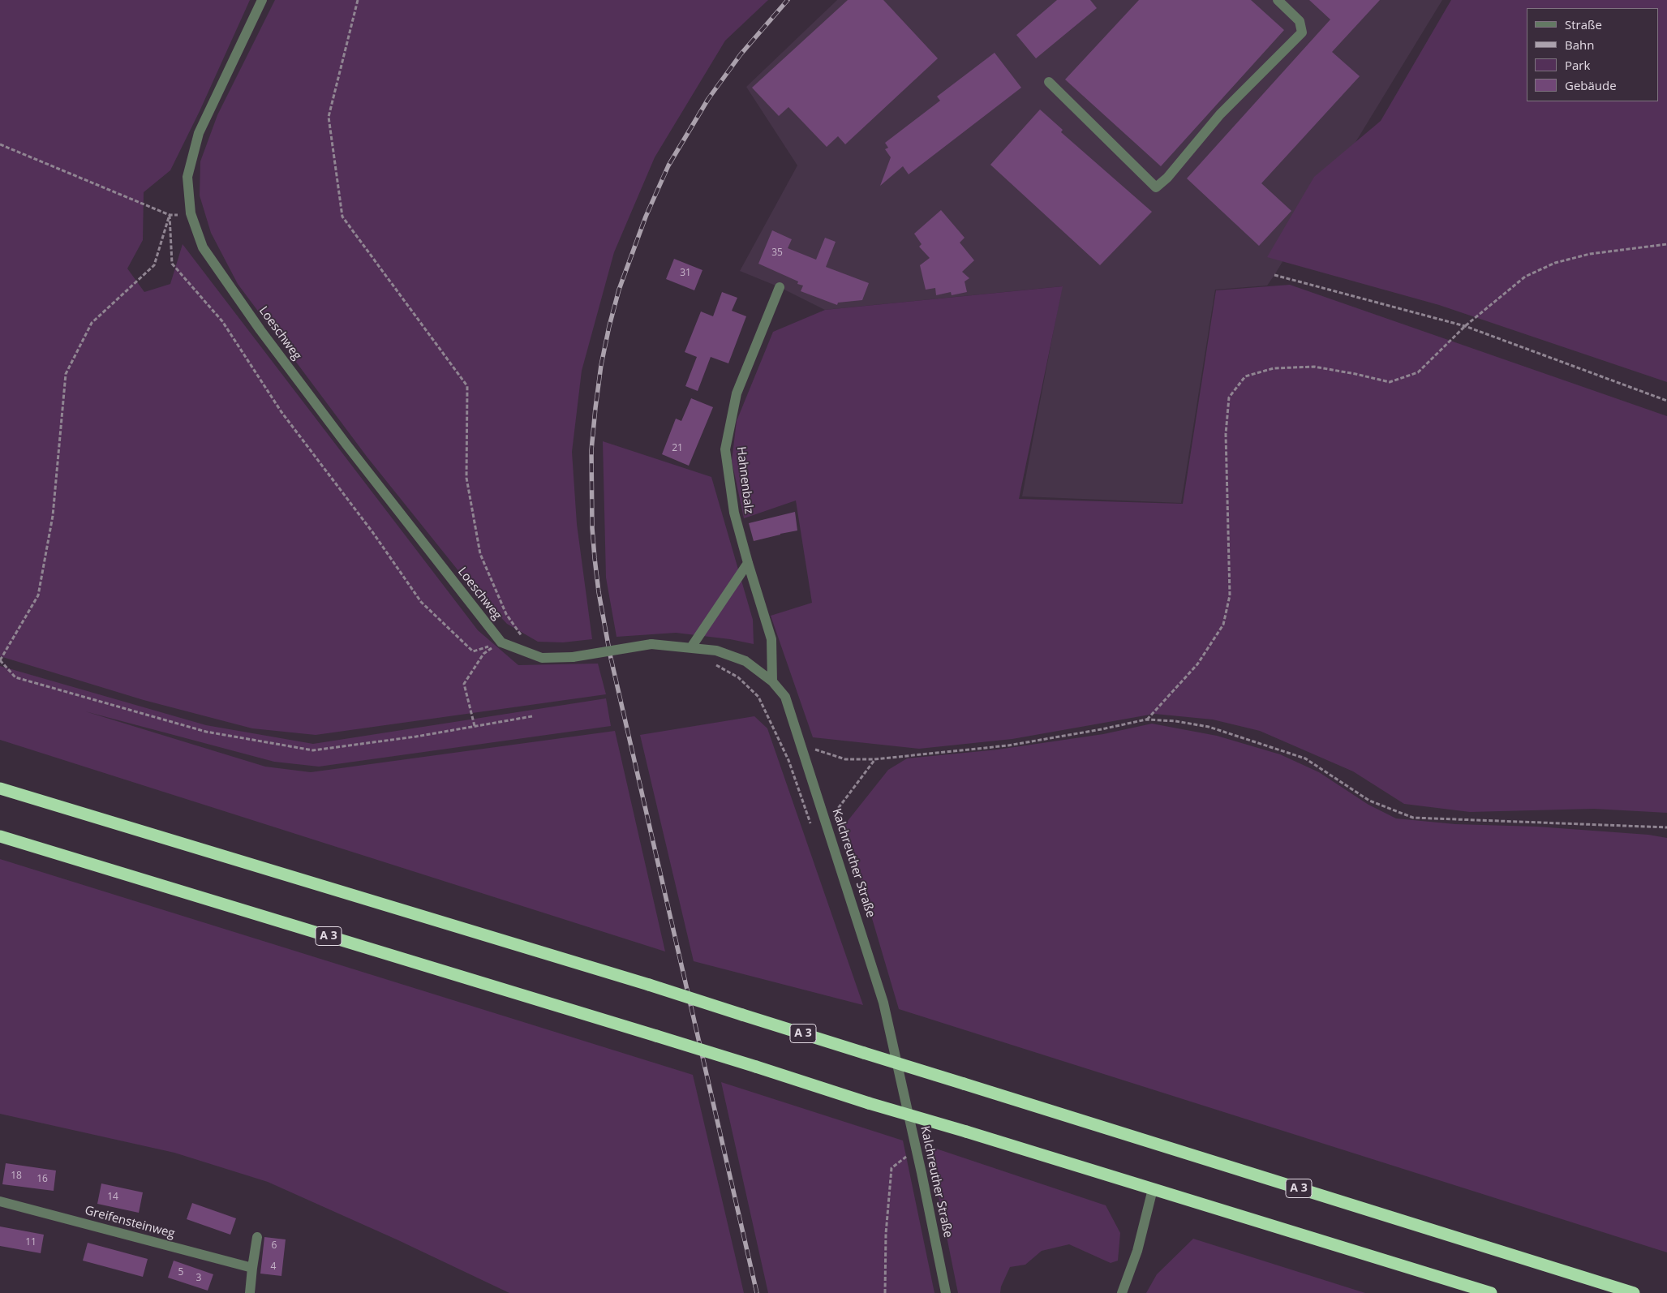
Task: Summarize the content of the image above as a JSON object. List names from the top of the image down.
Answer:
{
  "streets": {
    "highway": ["A 3"],
    "street": [
      "Loeschweg",
      "Hahnenbalz",
      "Kalchreuther Straße",
      "Greifensteinweg"
    ]
  },
  "crossings": [
    ["Loeschweg", "Kalchreuther Straße"],
    ["Hahnenbalz", "Kalchreuther Straße"]
  ],
  "house_numbers": [
    "35",
    "31",
    "21",
    "18",
    "16",
    "14",
    "11",
    "6",
    "4",
    "5",
    "3"
  ],
  "legend": [
    "Straße",
    "Bahn",
    "Park",
    "Gebäude"
  ]
}
